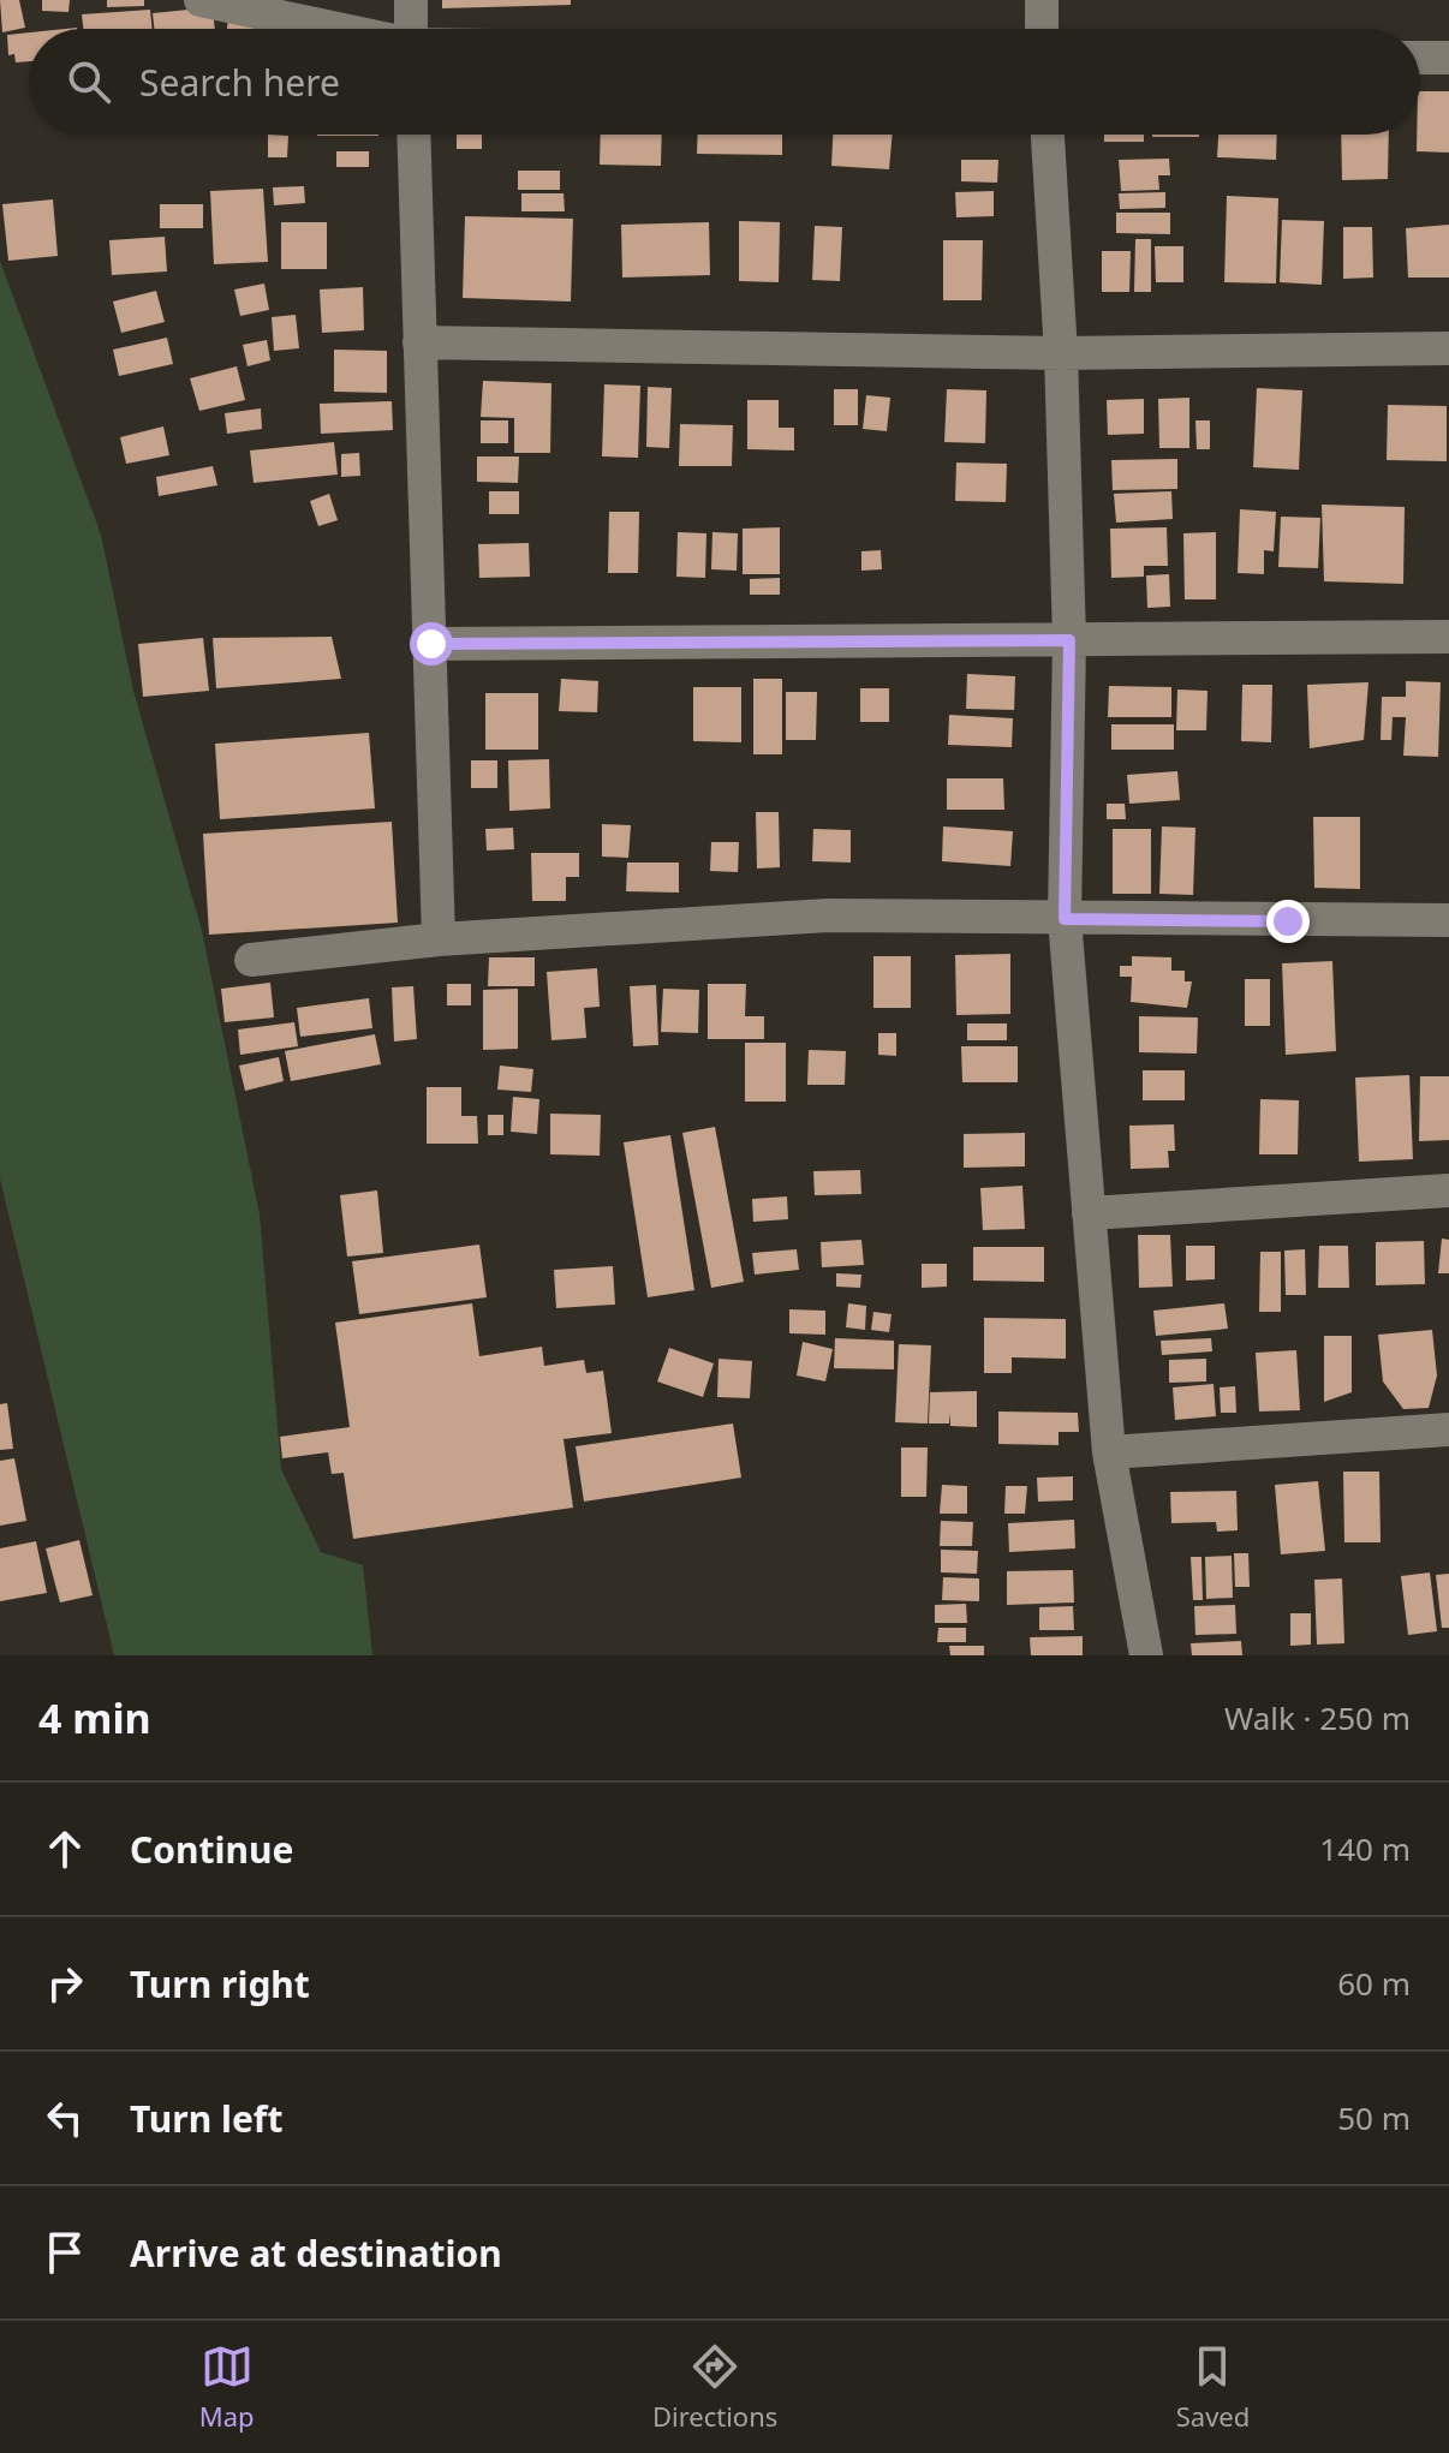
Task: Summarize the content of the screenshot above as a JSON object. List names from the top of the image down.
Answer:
{
  "page": {
    "search": "Search here",
    "heading": ["4 min", "Walk · 250 m"],
    "list": [
      ["Continue", "140 m"],
      ["Turn right", "60 m"],
      ["Turn left", "50 m"],
      "Arrive at destination"
    ],
    "nav": ["Map", "Directions", "Saved"]
  }
}
